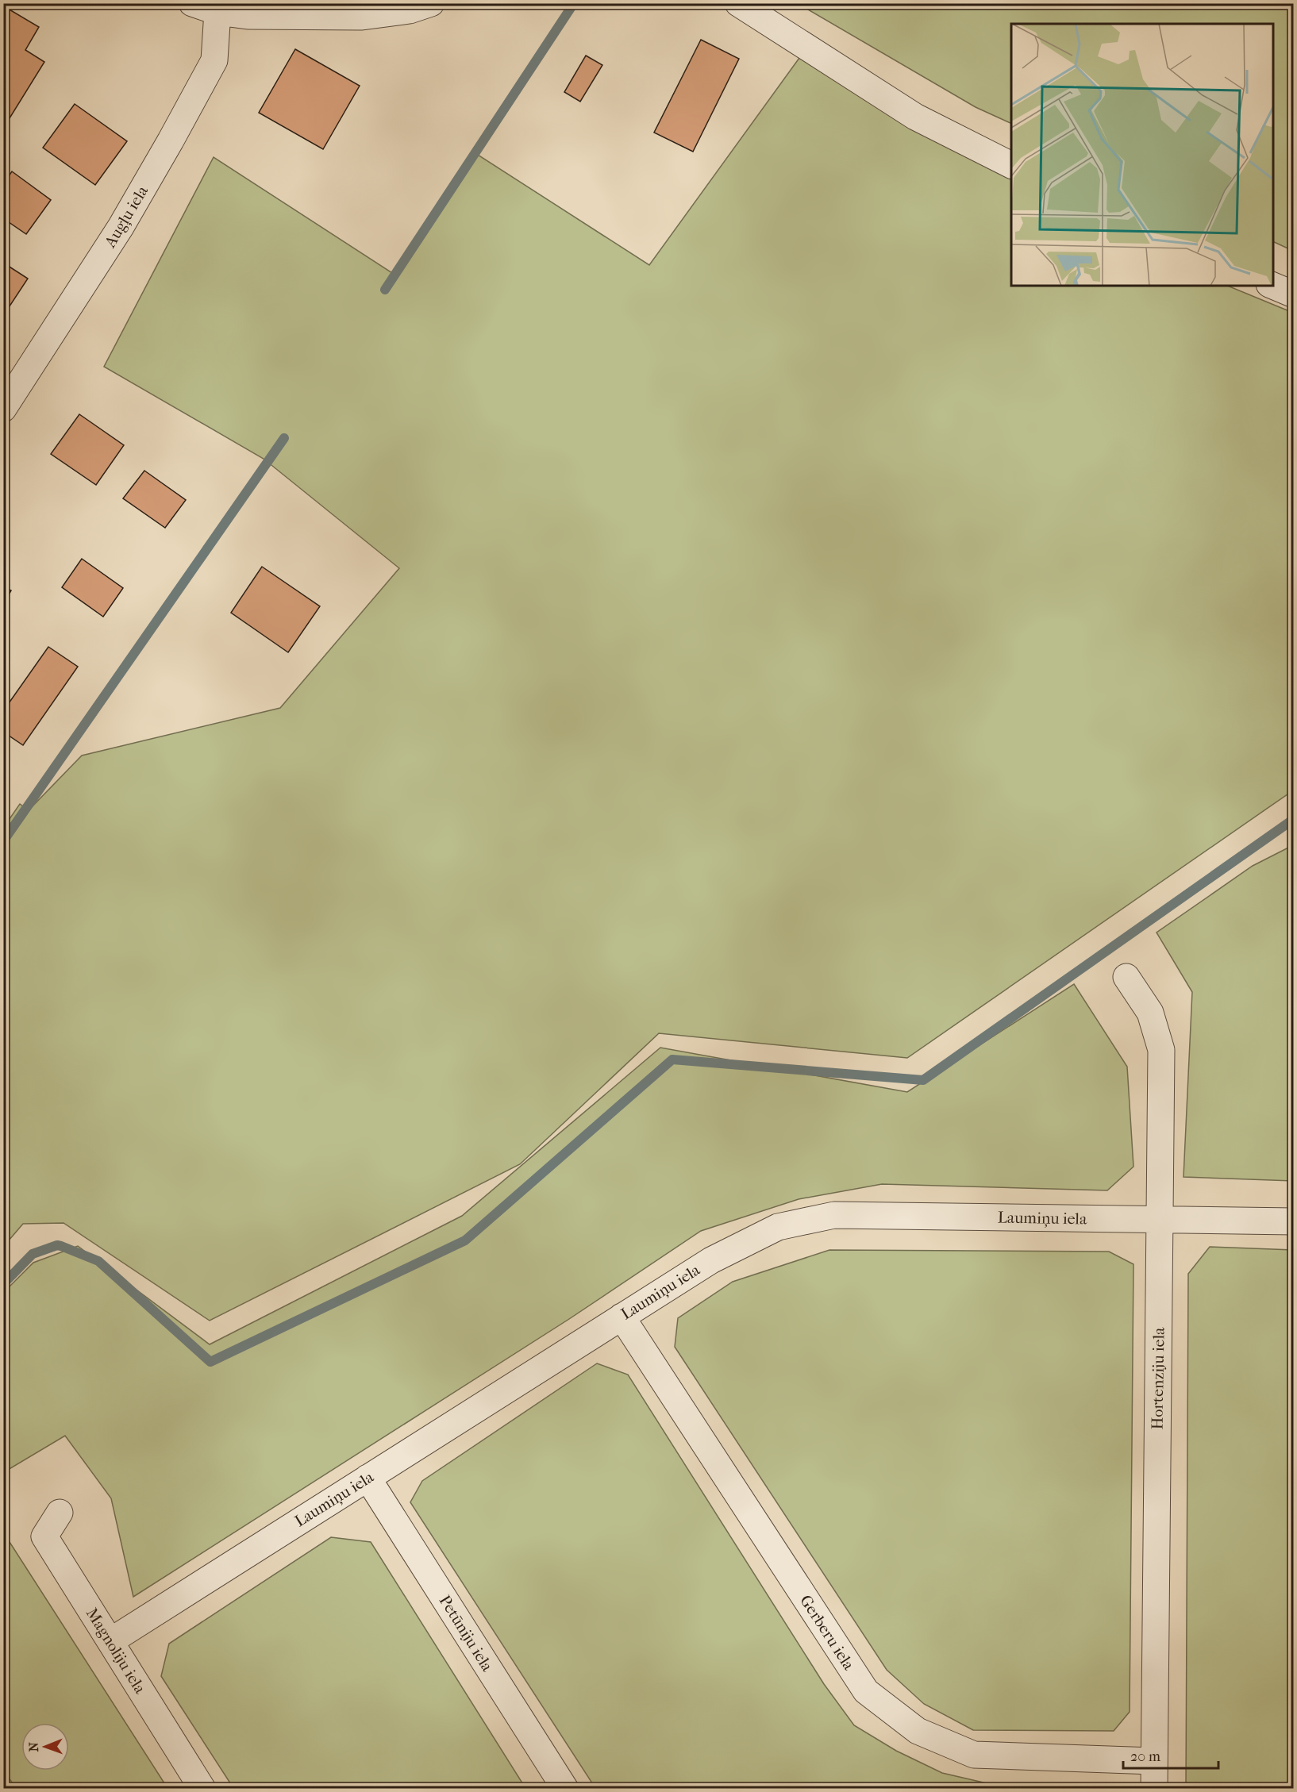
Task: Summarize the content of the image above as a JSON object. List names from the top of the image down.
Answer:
{
  "streets": {
    "street": [
      "Augļu iela",
      "Laumiņu iela",
      "Hortenziju iela",
      "Gerberu iela",
      "Petūniju iela",
      "Magnoliju iela"
    ]
  },
  "crossings": [
    ["Laumiņu iela", "Hortenziju iela"],
    ["Laumiņu iela", "Gerberu iela"],
    ["Laumiņu iela", "Petūniju iela"],
    ["Laumiņu iela", "Magnoliju iela"],
    ["Hortenziju iela", "Gerberu iela"]
  ],
  "scale_bar": "20 m",
  "north": "left"
}
